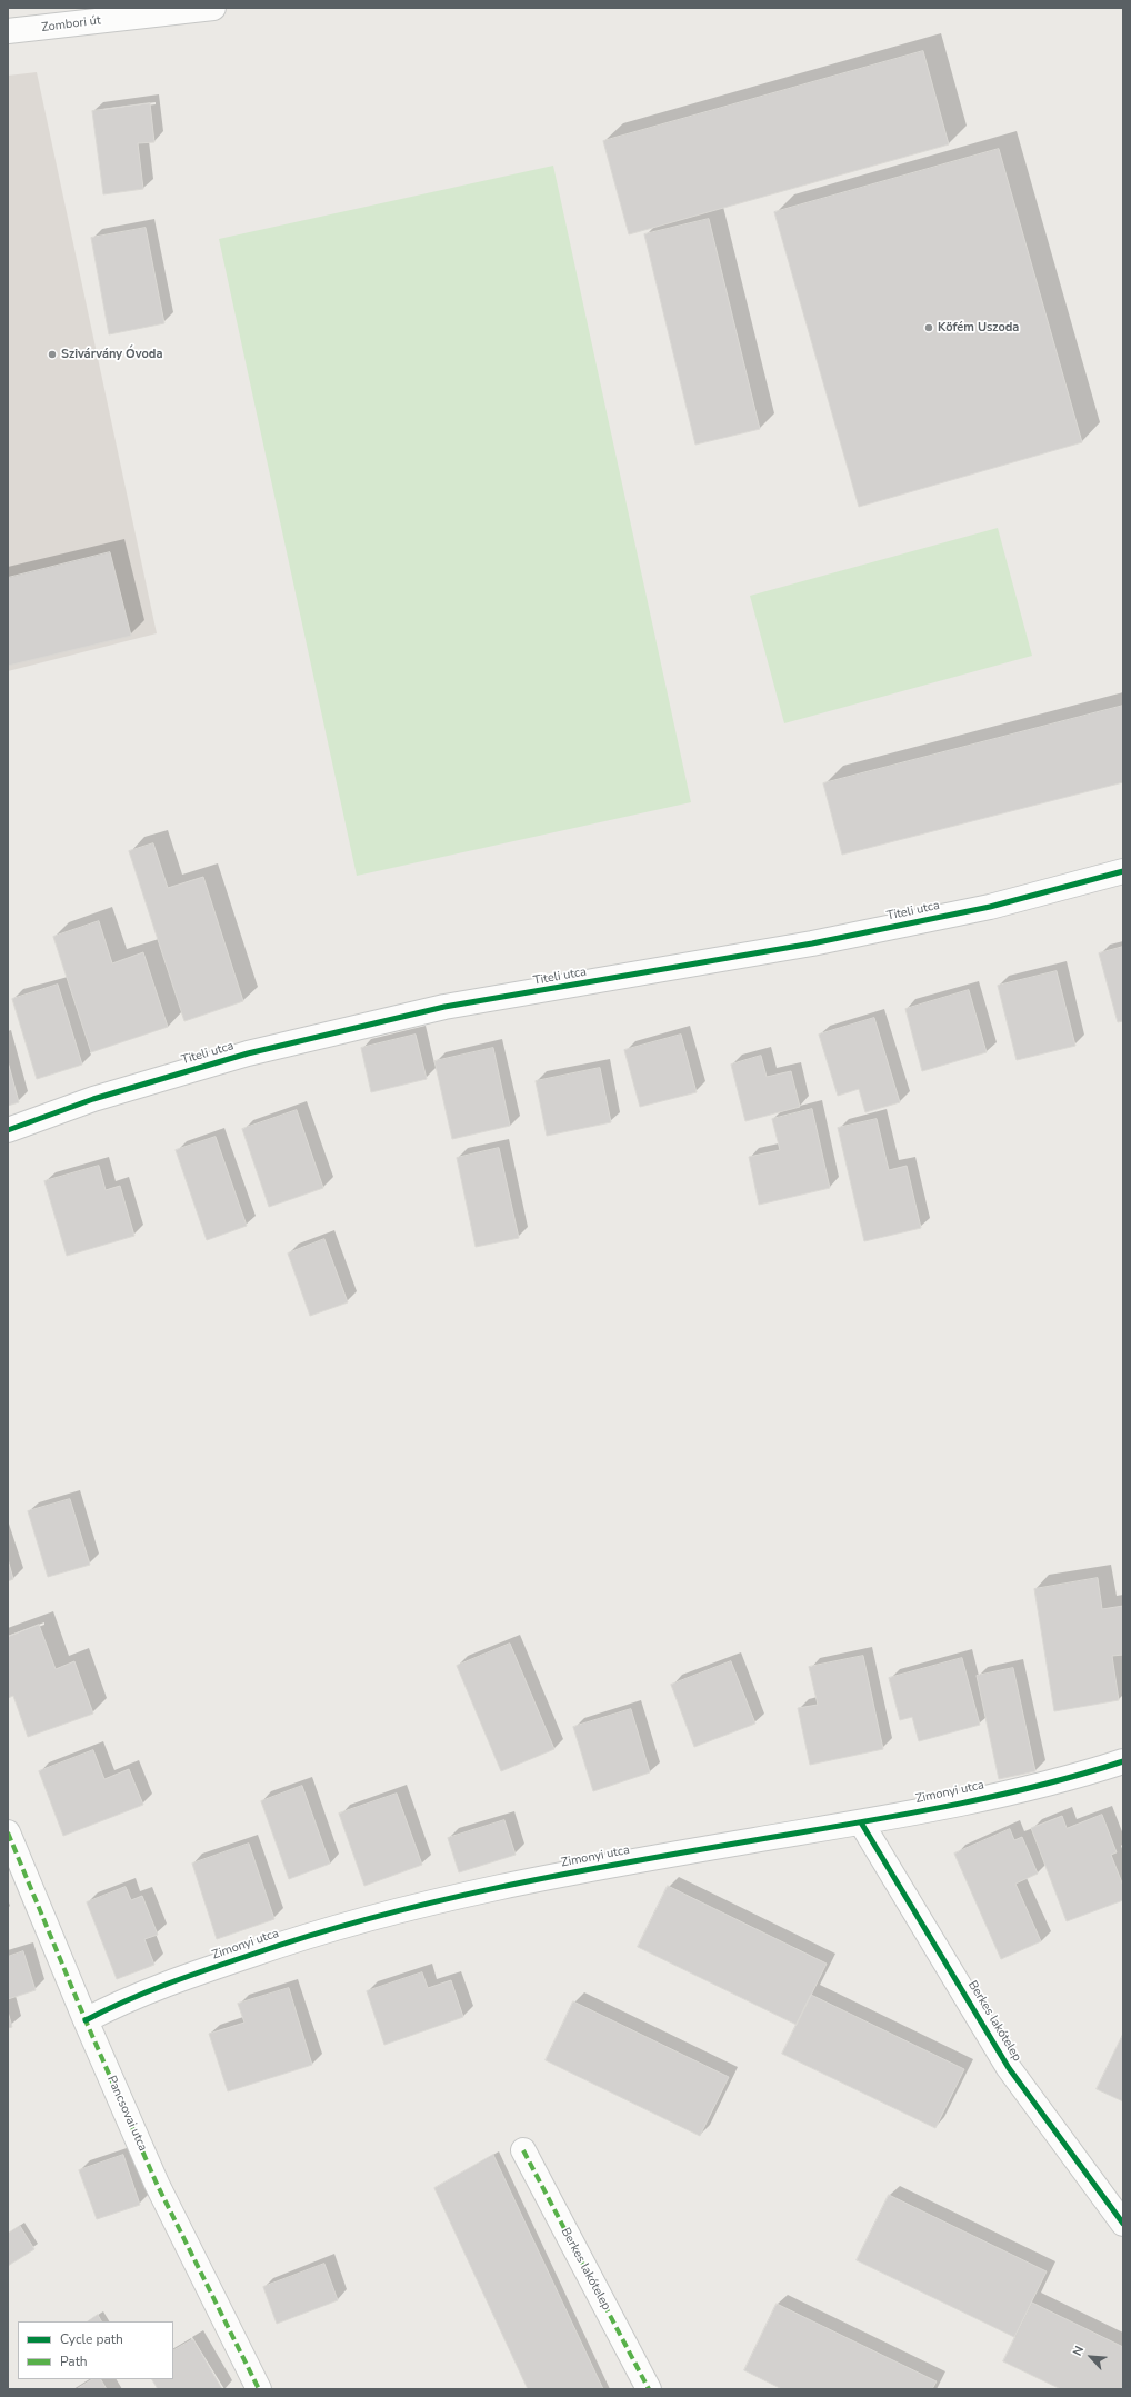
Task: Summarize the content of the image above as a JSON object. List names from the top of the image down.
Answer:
{
  "streets": {
    "street": [
      "Zombori út",
      "Titeli utca",
      "Zimonyi utca",
      "Berkes lakótelep",
      "Pancsovai utca"
    ]
  },
  "crossings": [
    ["Zimonyi utca", "Berkes lakótelep"],
    ["Zimonyi utca", "Pancsovai utca"]
  ],
  "places": ["Köfém Uszoda", "Szivárvány Óvoda"],
  "legend": ["Cycle path", "Path"],
  "north": "top left"
}
